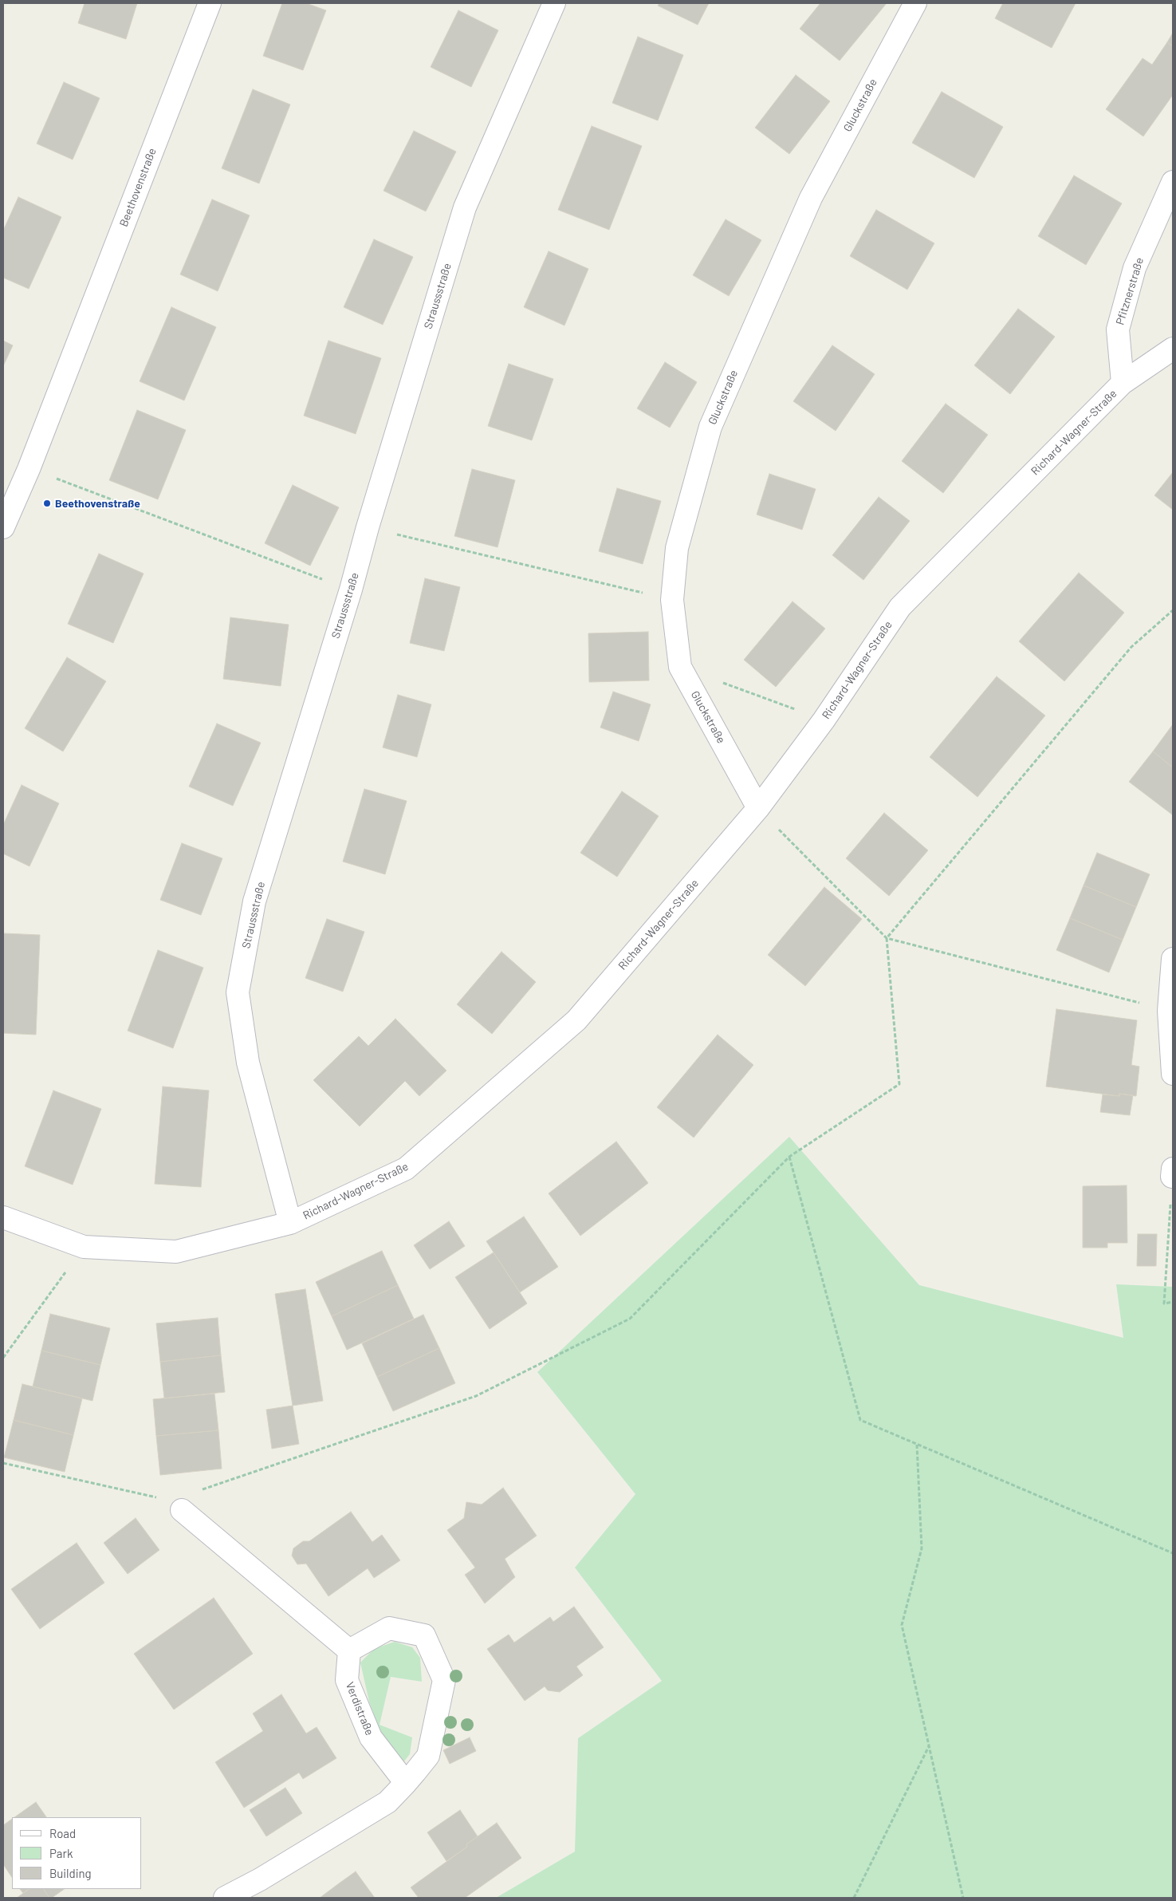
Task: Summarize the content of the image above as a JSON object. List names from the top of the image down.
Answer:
{
  "streets": {
    "street": [
      "Gluckstraße",
      "Beethovenstraße",
      "Pfitznerstraße",
      "Straussstraße",
      "Richard-Wagner-Straße",
      "Verdistraße"
    ]
  },
  "crossings": [
    ["Gluckstraße", "Richard-Wagner-Straße"],
    ["Pfitznerstraße", "Richard-Wagner-Straße"],
    ["Straussstraße", "Richard-Wagner-Straße"]
  ],
  "places": ["Beethovenstraße"],
  "legend": ["Road", "Park", "Building"]
}
